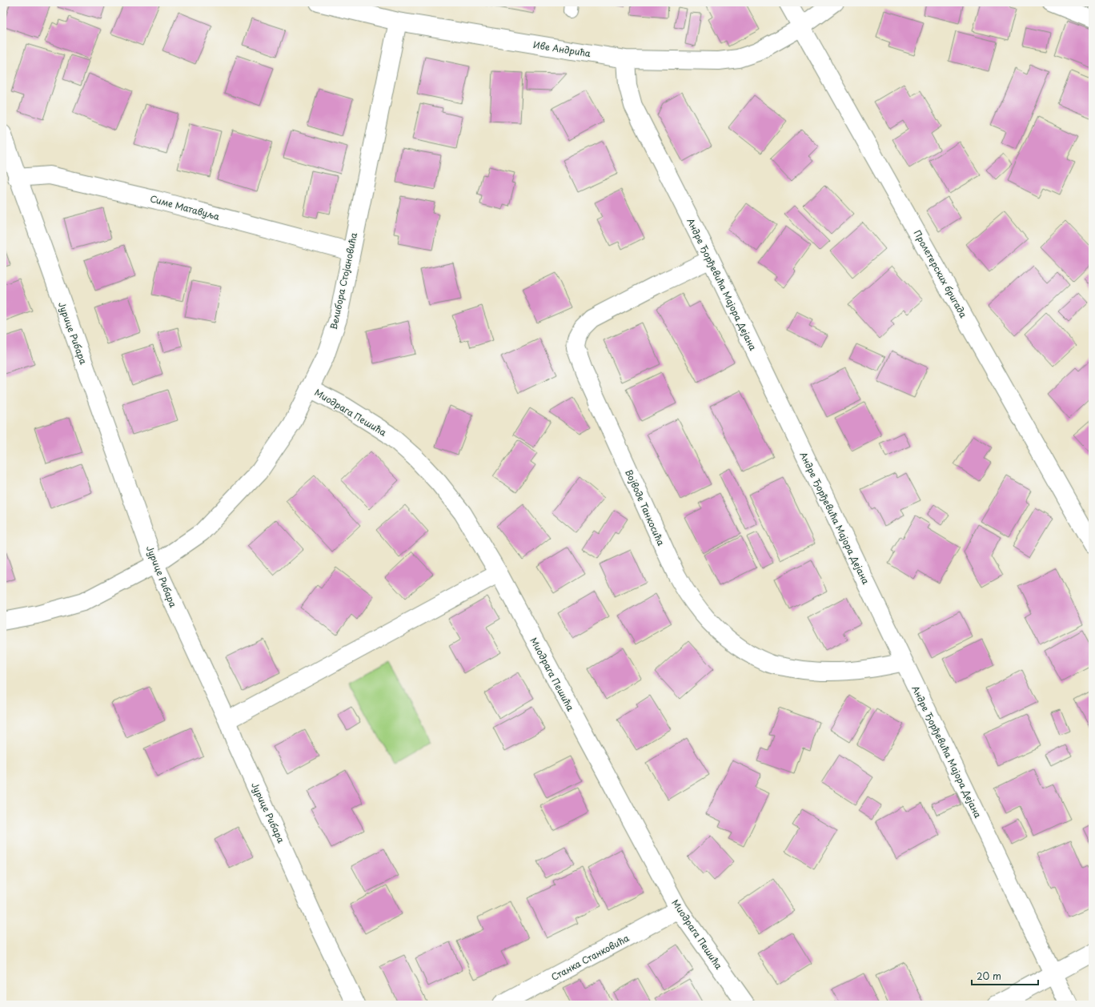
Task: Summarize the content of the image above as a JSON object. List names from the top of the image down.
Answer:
{
  "streets": {
    "street": [
      "Иве Андрића",
      "Симе Матавуља",
      "Пролетерских бригада",
      "Велибора Стојановића",
      "Андре Ђорђевића Мајора Дејана",
      "Јурице Рибара",
      "Миодрага Пешића",
      "Војводе Танкосића",
      "Станка Станковића"
    ]
  },
  "crossings": [
    ["Иве Андрића", "Пролетерских бригада"],
    ["Иве Андрића", "Велибора Стојановића"],
    ["Иве Андрића", "Андре Ђорђевића Мајора Дејана"],
    ["Симе Матавуља", "Велибора Стојановића"],
    ["Симе Матавуља", "Јурице Рибара"],
    ["Велибора Стојановића", "Јурице Рибара"],
    ["Велибора Стојановића", "Миодрага Пешића"],
    ["Андре Ђорђевића Мајора Дејана", "Војводе Танкосића"],
    ["Миодрага Пешића", "Станка Станковића"]
  ],
  "scale_bar": "20 m"
}
